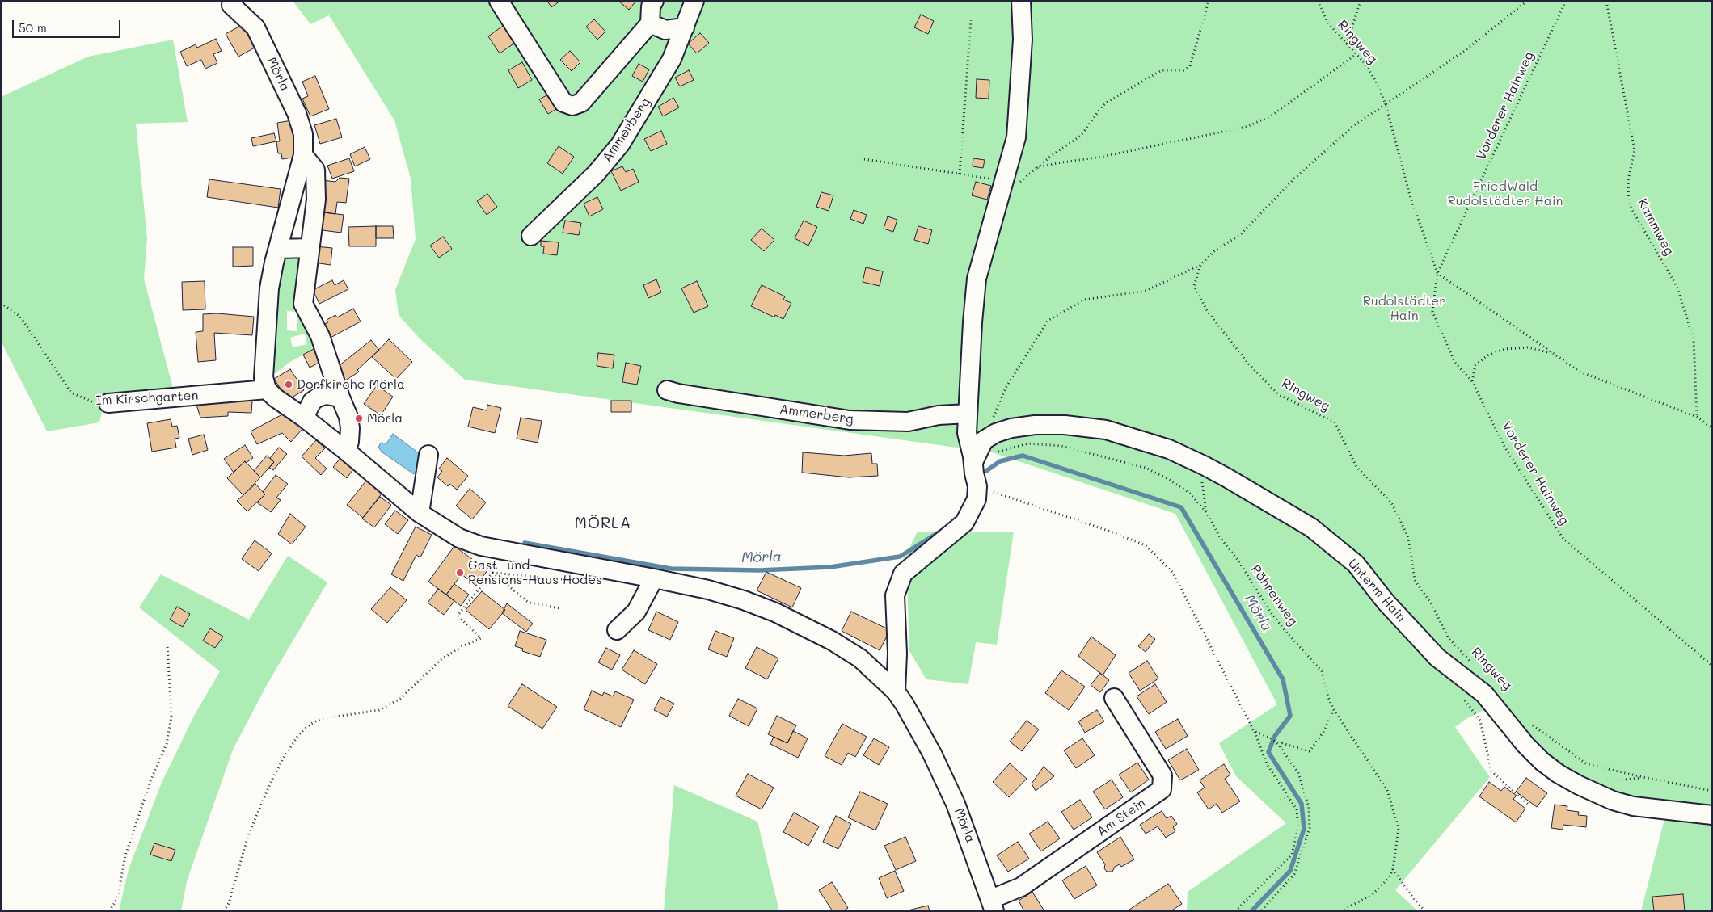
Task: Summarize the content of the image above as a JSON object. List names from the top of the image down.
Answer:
{
  "streets": {
    "street": [
      "Mörla",
      "Ammerberg",
      "Im Kirschgarten",
      "Unterm Hain",
      "Am Stein"
    ],
    "path": [
      "Ringweg",
      "Vorderer Hainweg",
      "Kammweg",
      "Röhrenweg"
    ]
  },
  "crossings": [
    ["Mörla", "Im Kirschgarten"],
    ["Mörla", "Am Stein"]
  ],
  "districts": ["MÖRLA"],
  "water": ["Mörla"],
  "parks": ["FriedWald Rudolstädter Hain", "Rudolstädter Hain"],
  "places": ["Dorfkirche Mörla", "Mörla", "Gast- und Pensions-Haus Hodes"],
  "scale_bar": "50 m"
}
